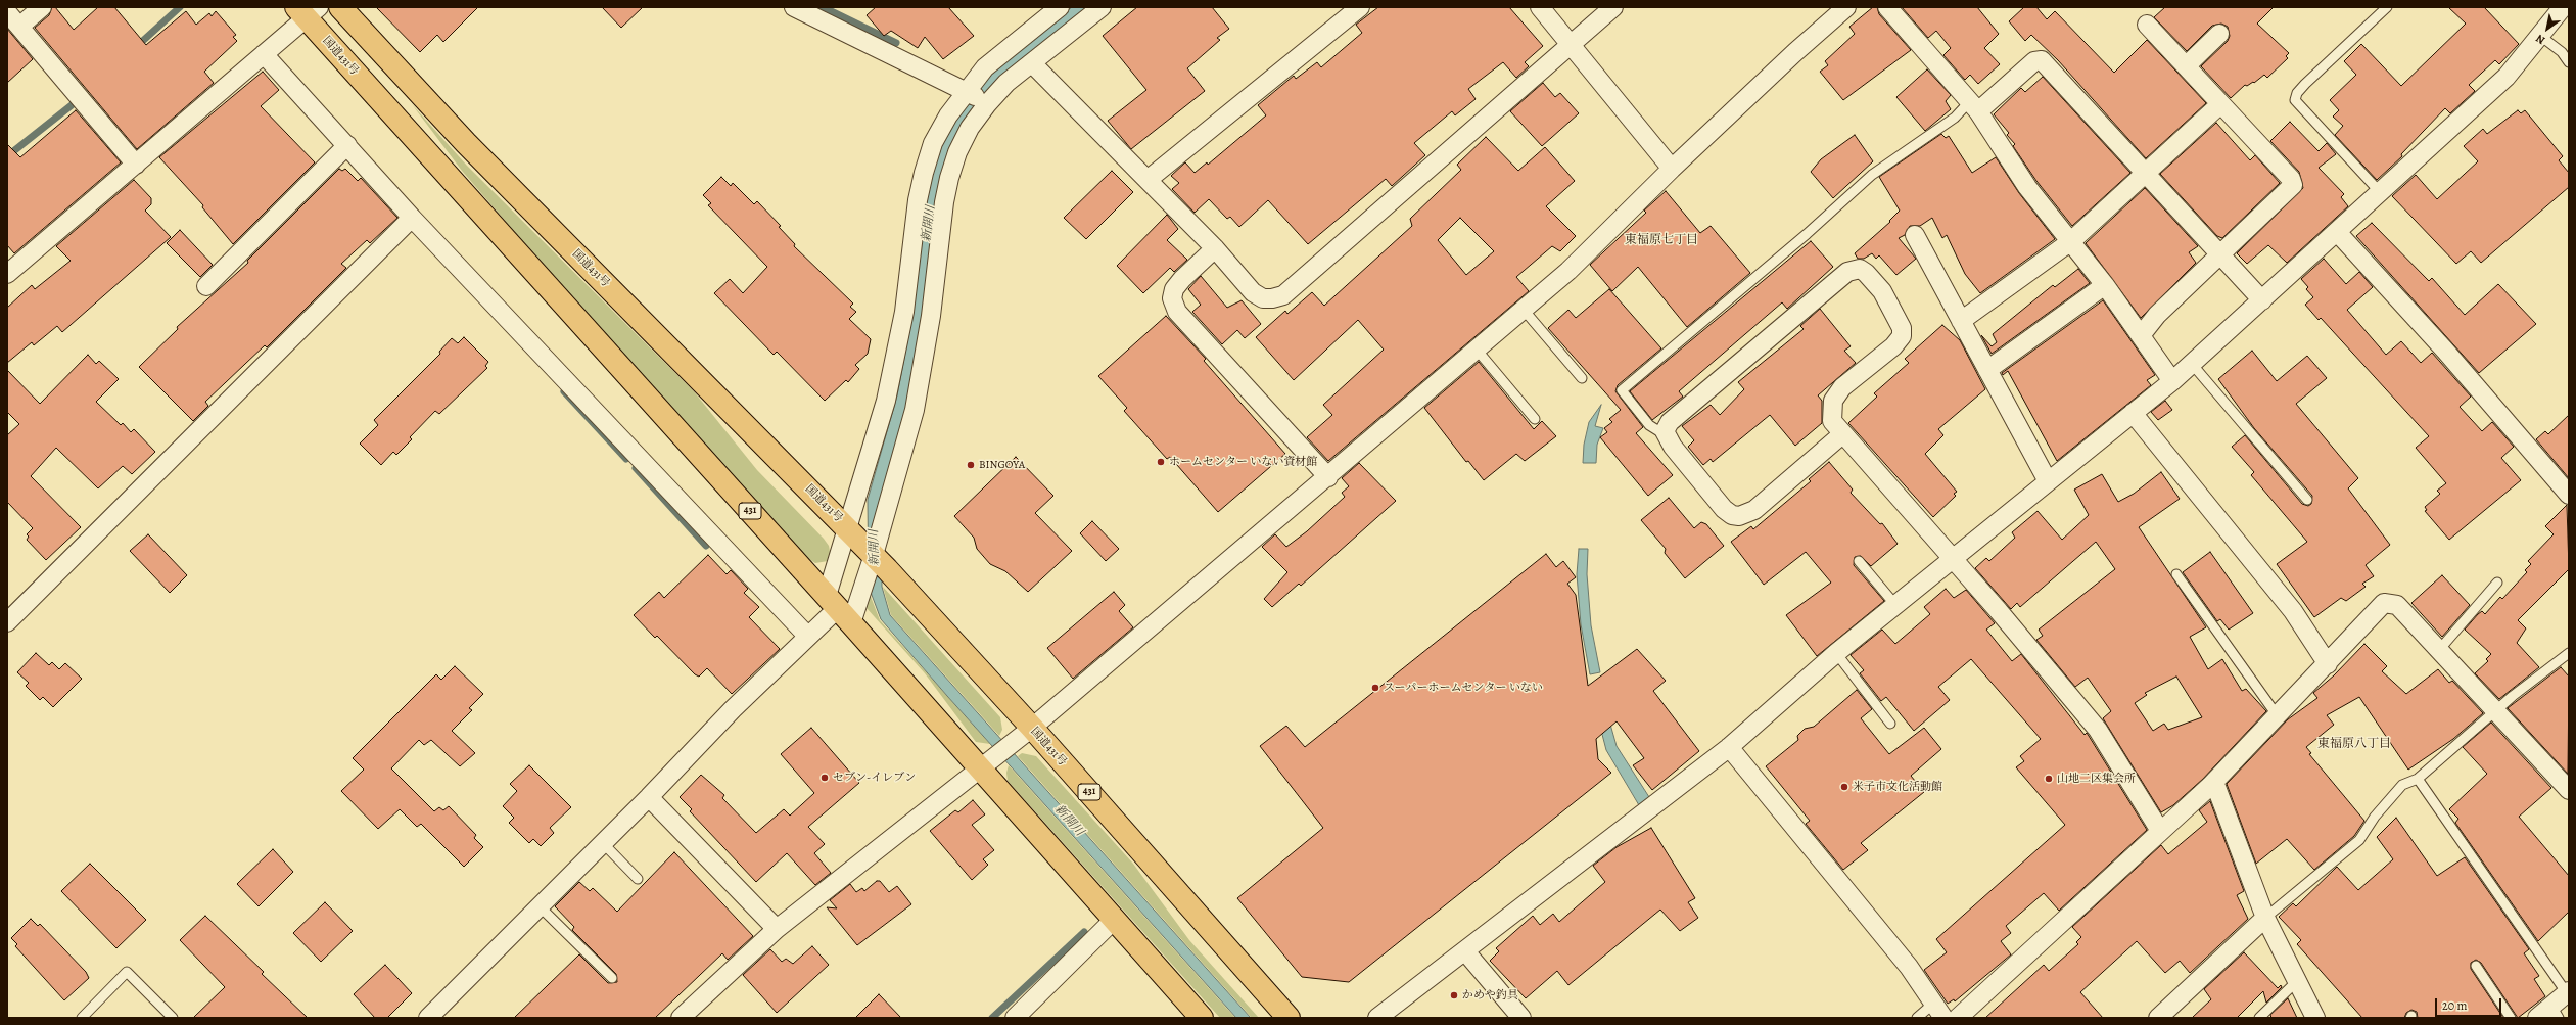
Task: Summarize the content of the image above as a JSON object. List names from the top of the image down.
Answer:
{
  "streets": {
    "highway": ["国道431号", "431"]
  },
  "districts": ["東福原七丁目", "東福原八丁目"],
  "water": ["新開川"],
  "places": [
    "ホームセンター いない資材館",
    "BINGOYA",
    "スーパーホームセンター いない",
    "セブン-イレブン",
    "山地二区集会所",
    "米子市文化活動館",
    "かめや釣具"
  ],
  "scale_bar": "20 m",
  "north": "bottom left"
}
